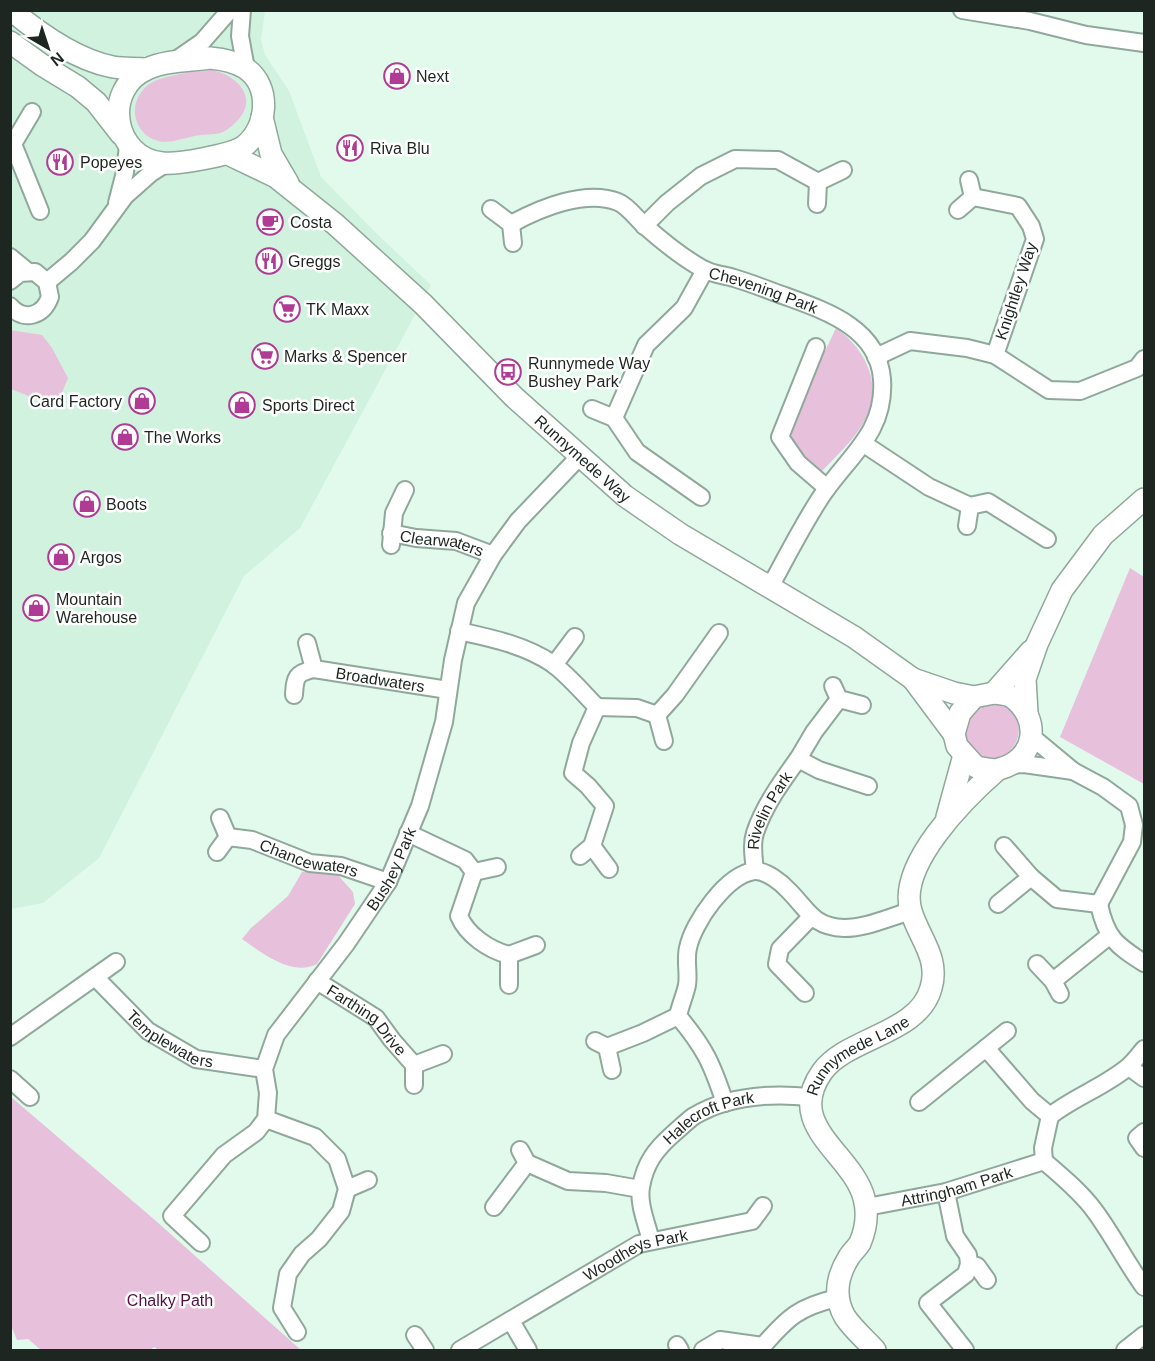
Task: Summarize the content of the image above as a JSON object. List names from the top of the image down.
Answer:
{
  "streets": {
    "street": [
      "Chevening Park",
      "Knightley Way",
      "Runnymede Way",
      "Clearwaters",
      "Broadwaters",
      "Rivelin Park",
      "Chancewaters",
      "Bushey Park",
      "Farthing Drive",
      "Templewaters",
      "Runnymede Lane",
      "Halecroft Park",
      "Attringham Park",
      "Woodheys Park"
    ]
  },
  "crossings": [
    ["Chevening Park", "Knightley Way"],
    ["Chevening Park", "Runnymede Way"],
    ["Runnymede Way", "Bushey Park"],
    ["Runnymede Way", "Runnymede Lane"],
    ["Clearwaters", "Bushey Park"],
    ["Broadwaters", "Bushey Park"],
    ["Chancewaters", "Bushey Park"],
    ["Bushey Park", "Farthing Drive"],
    ["Bushey Park", "Templewaters"],
    ["Runnymede Lane", "Halecroft Park"],
    ["Runnymede Lane", "Attringham Park"],
    ["Halecroft Park", "Woodheys Park"]
  ],
  "parks": ["Chalky Path"],
  "places": {
    "shop": [
      "Next",
      "Card Factory",
      "Sports Direct",
      "The Works",
      "Boots",
      "Argos",
      "Mountain Warehouse"
    ],
    "restaurant": ["Riva Blu", "Popeyes", "Greggs"],
    "cafe": ["Costa"],
    "supermarket": ["TK Maxx", "Marks & Spencer"],
    "bus stop": ["Runnymede Way Bushey Park"]
  },
  "north": "bottom right"
}
